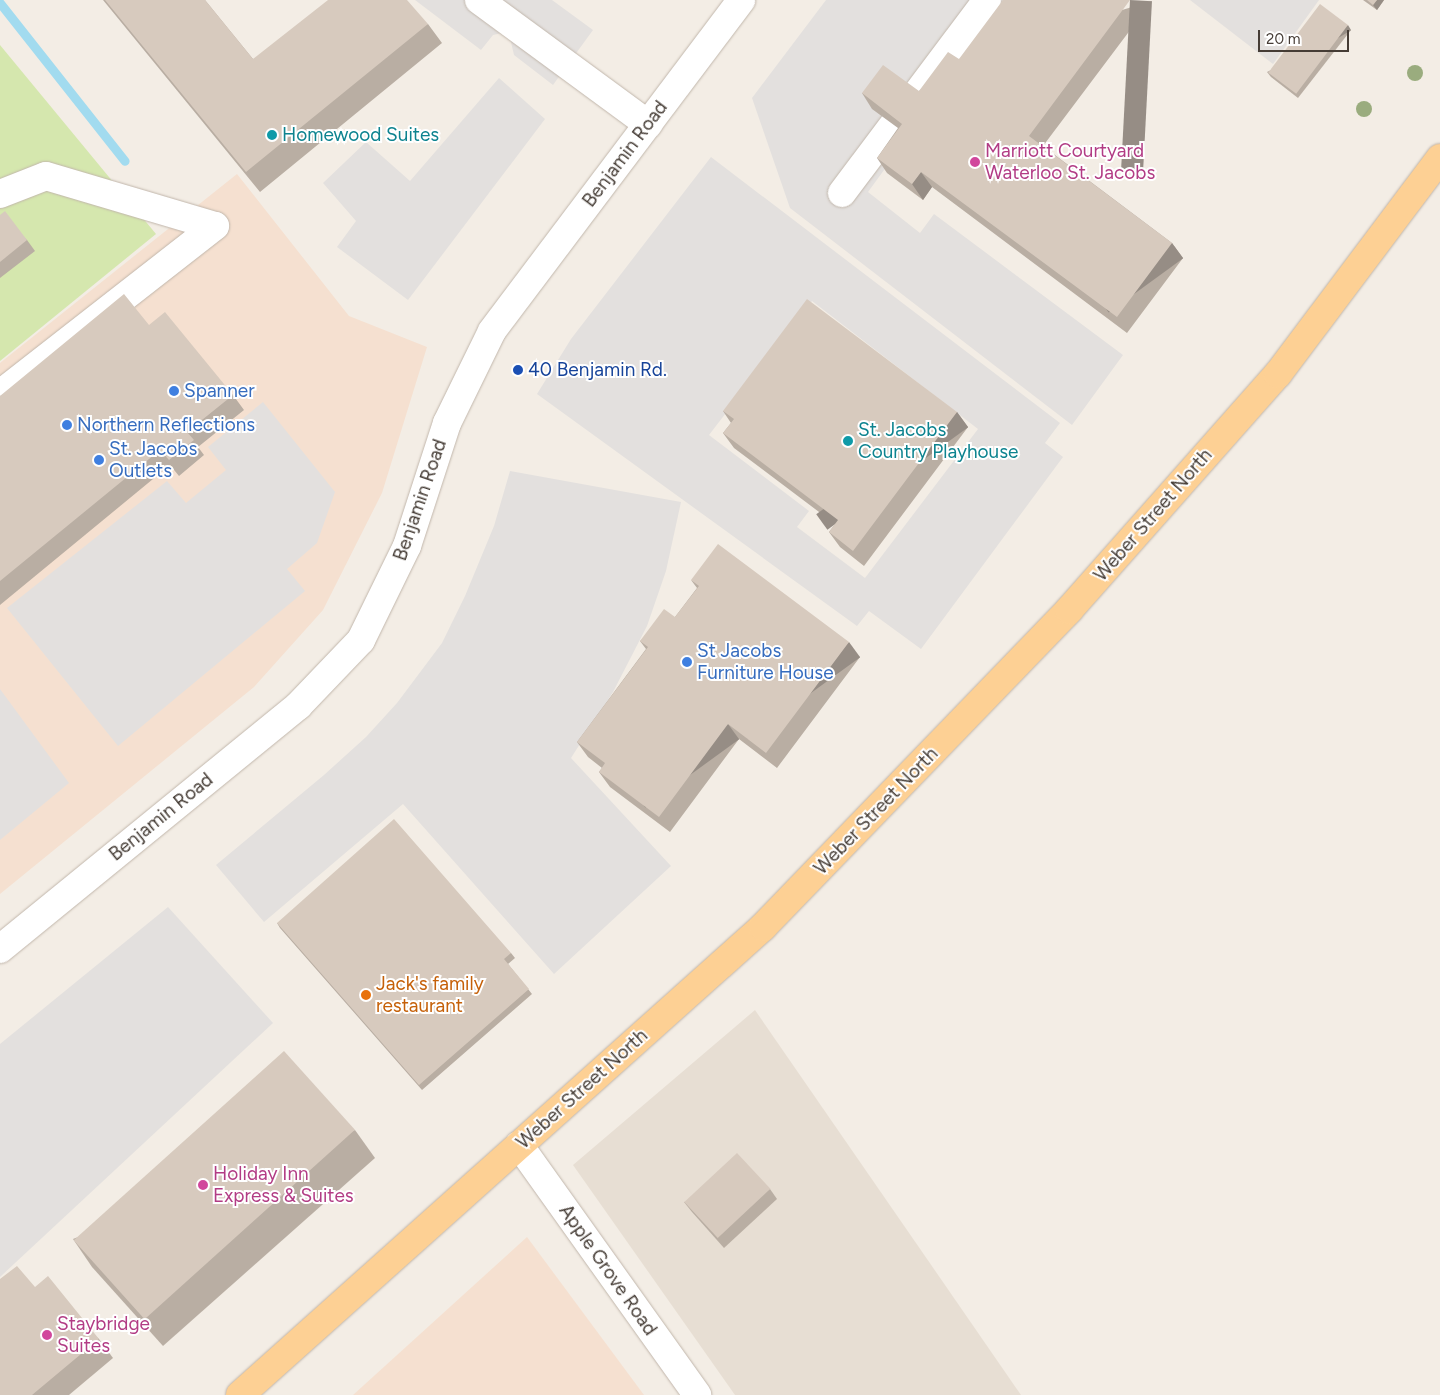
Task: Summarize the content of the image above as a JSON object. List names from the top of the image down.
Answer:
{
  "streets": {
    "main road": ["Weber Street North"],
    "street": ["Benjamin Road", "Apple Grove Road"]
  },
  "crossings": [
    ["Weber Street North", "Apple Grove Road"]
  ],
  "places": [
    "Homewood Suites",
    "Marriott Courtyard Waterloo St. Jacobs",
    "40 Benjamin Rd.",
    "Spanner",
    "Northern Reflections",
    "St. Jacobs Country Playhouse",
    "St. Jacobs Outlets",
    "St Jacobs Furniture House",
    "Jack's family restaurant",
    "Holiday Inn Express & Suites",
    "Staybridge Suites"
  ],
  "scale_bar": "20 m"
}
